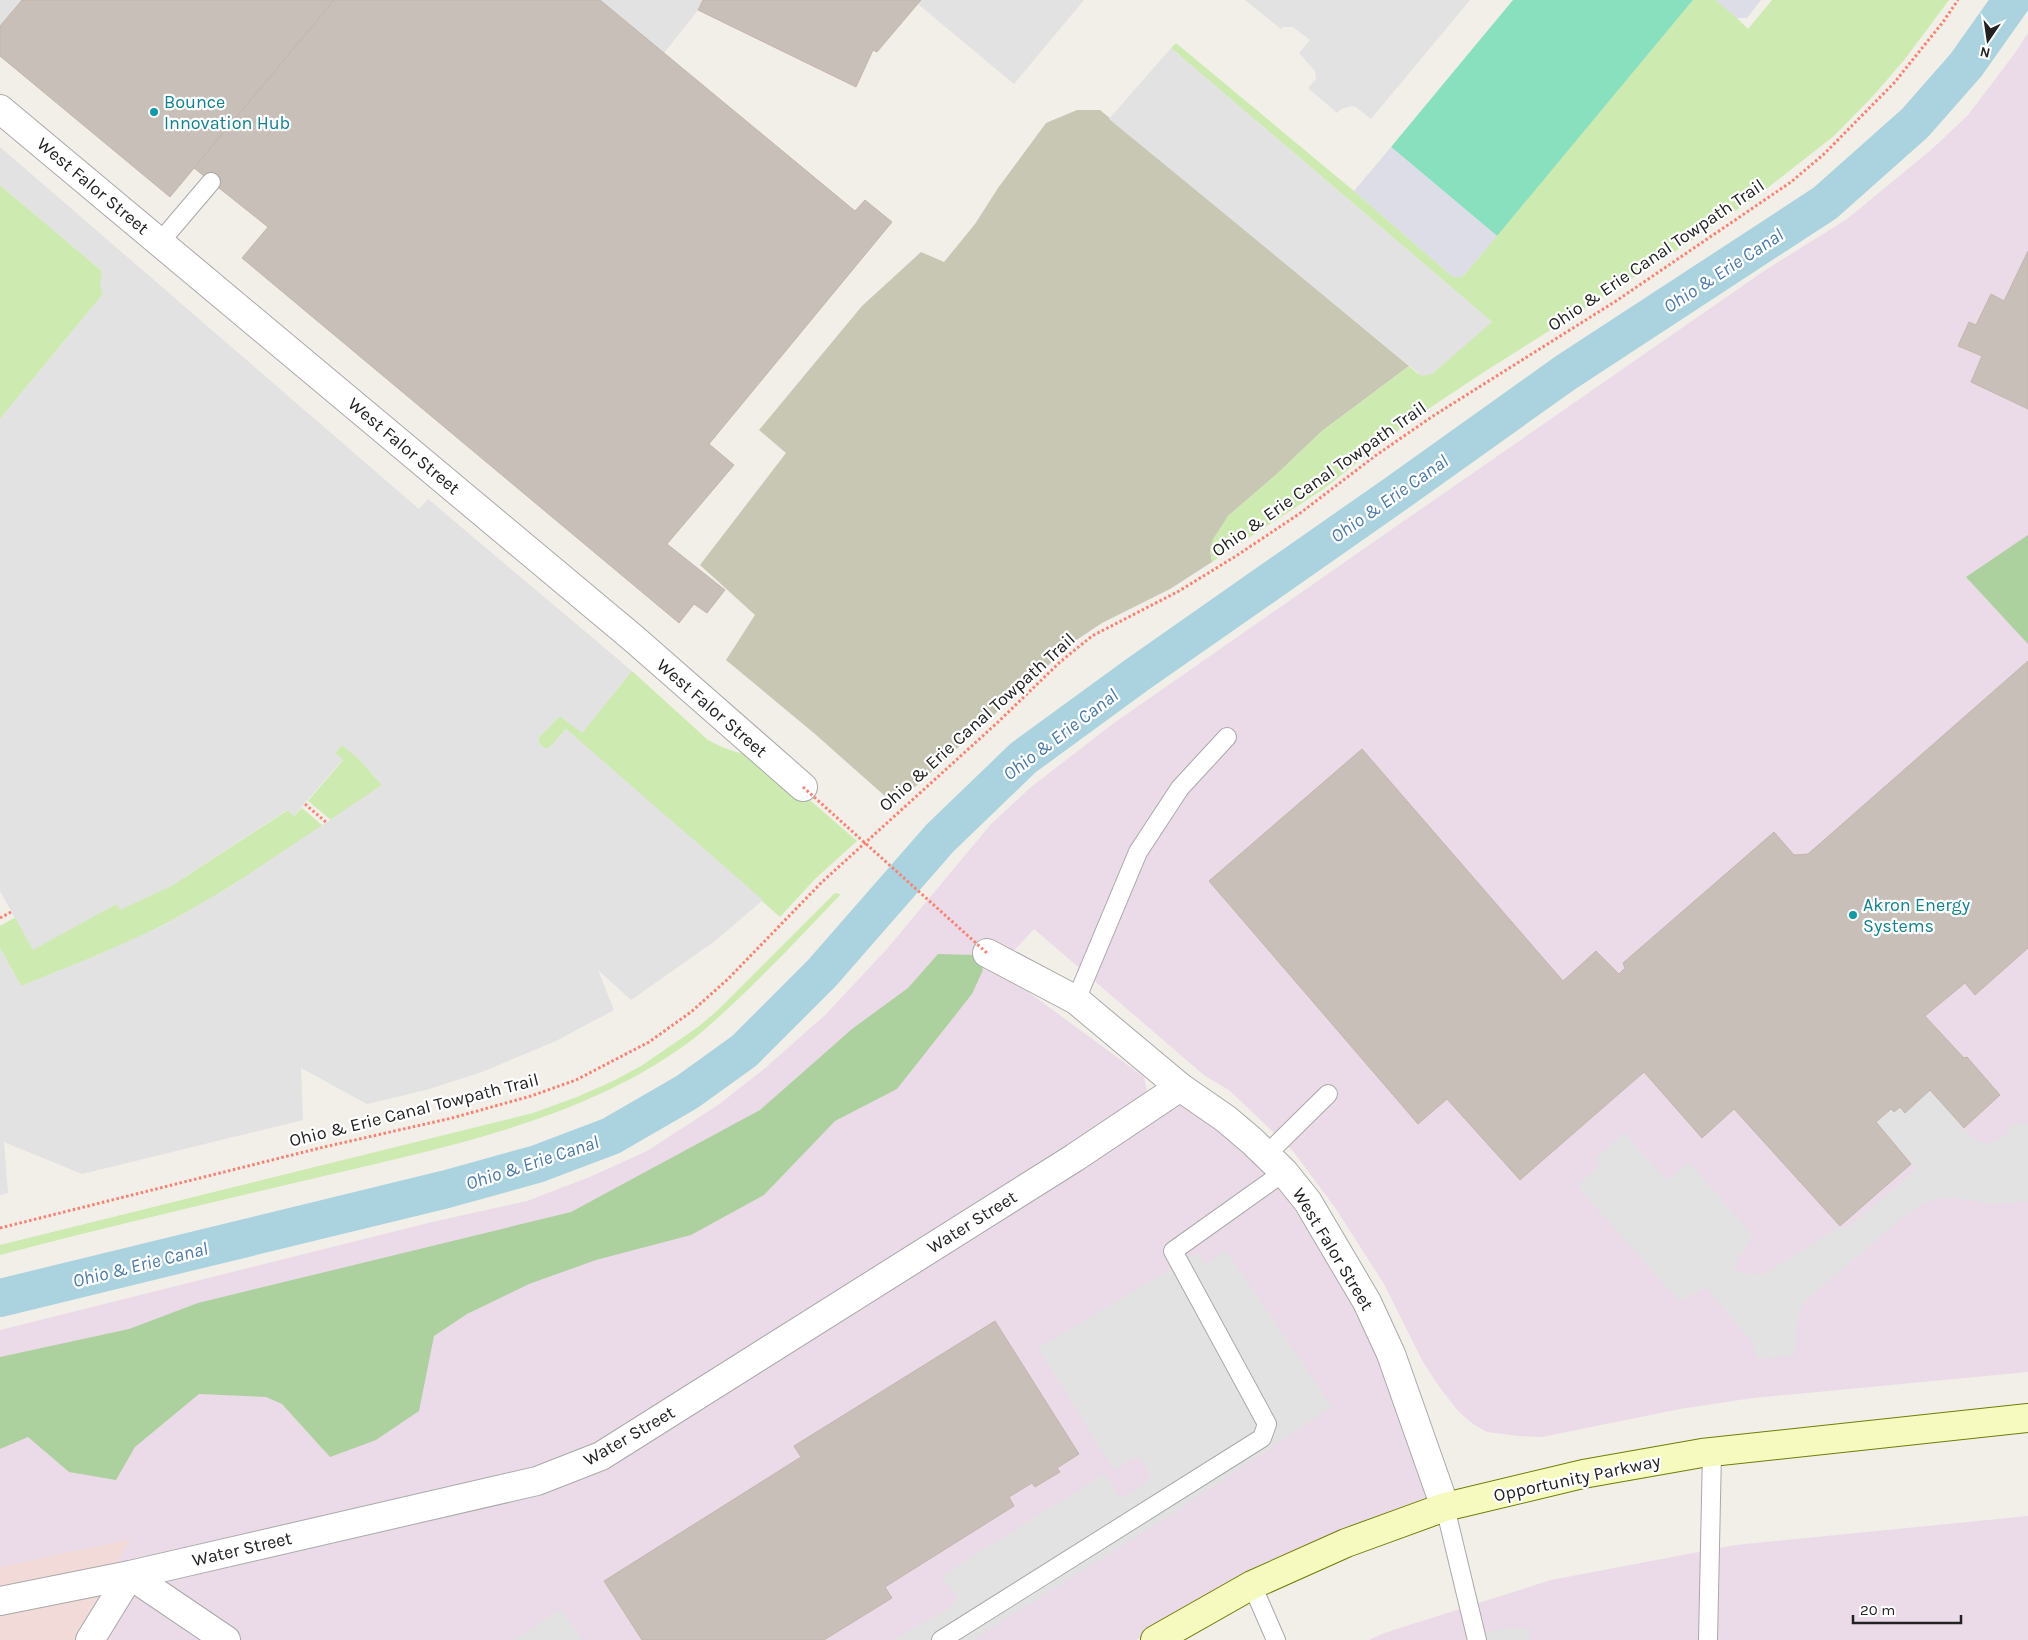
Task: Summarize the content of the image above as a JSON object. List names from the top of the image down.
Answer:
{
  "streets": {
    "main road": ["Opportunity Parkway"],
    "street": ["West Falor Street", "Water Street"],
    "path": ["Ohio & Erie Canal Towpath Trail"]
  },
  "crossings": [
    ["West Falor Street", "Water Street"],
    ["West Falor Street", "Opportunity Parkway"]
  ],
  "water": ["Ohio & Erie Canal"],
  "places": ["Bounce Innovation Hub", "Akron Energy Systems"],
  "scale_bar": "20 m",
  "north": "bottom"
}
